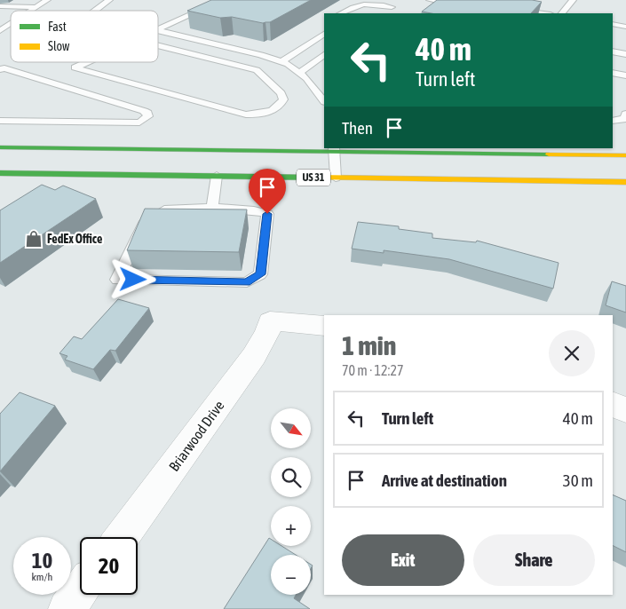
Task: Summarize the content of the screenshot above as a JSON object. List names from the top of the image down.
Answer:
{
  "streets": {
    "main road": ["US 31"],
    "street": ["Briarwood Drive"]
  },
  "places": {
    "shop": ["FedEx Office"]
  },
  "legend": ["Fast", "Slow"],
  "north": "bottom right",
  "page": {
    "turn": ["40 m", "Turn left"],
    "then": "Then",
    "heading": ["1 min", "70 m · 12:27"],
    "list": [
      {
        "name": "Turn left",
        "value": "40 m"
      },
      {
        "name": "Arrive at destination",
        "value": "30 m"
      }
    ],
    "map_buttons": ["+", "−"],
    "buttons": ["Exit", "Share"],
    "speed": "10 km/h",
    "limit": "20"
  }
}
